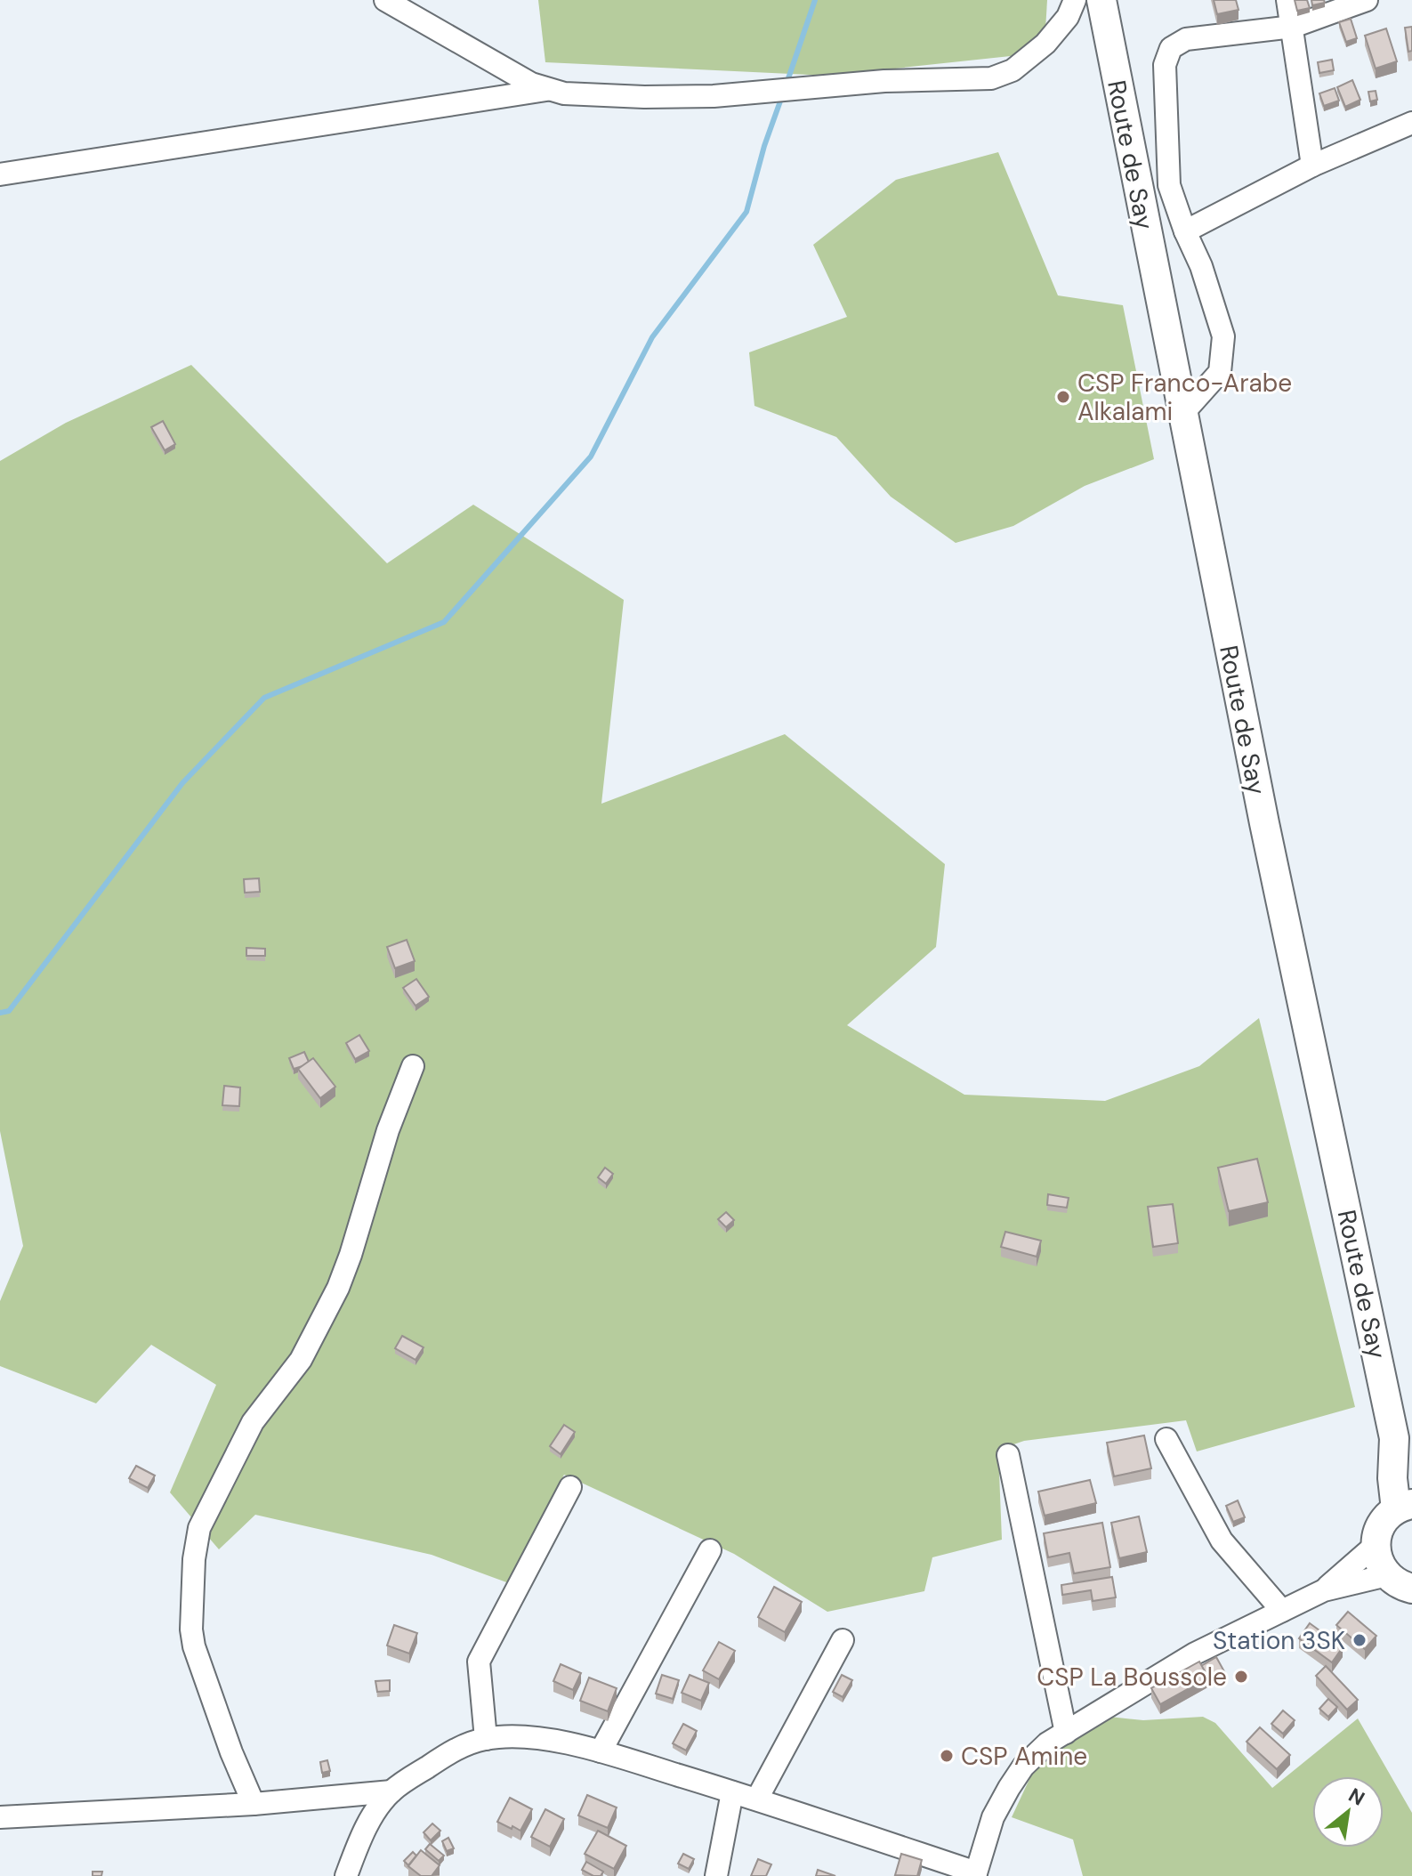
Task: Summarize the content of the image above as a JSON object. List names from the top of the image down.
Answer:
{
  "streets": {
    "main road": ["Route de Say"]
  },
  "places": [
    "CSP Franco-Arabe Alkalami",
    "Station 3SK",
    "CSP La Boussole",
    "CSP Amine"
  ],
  "north": "top right"
}
